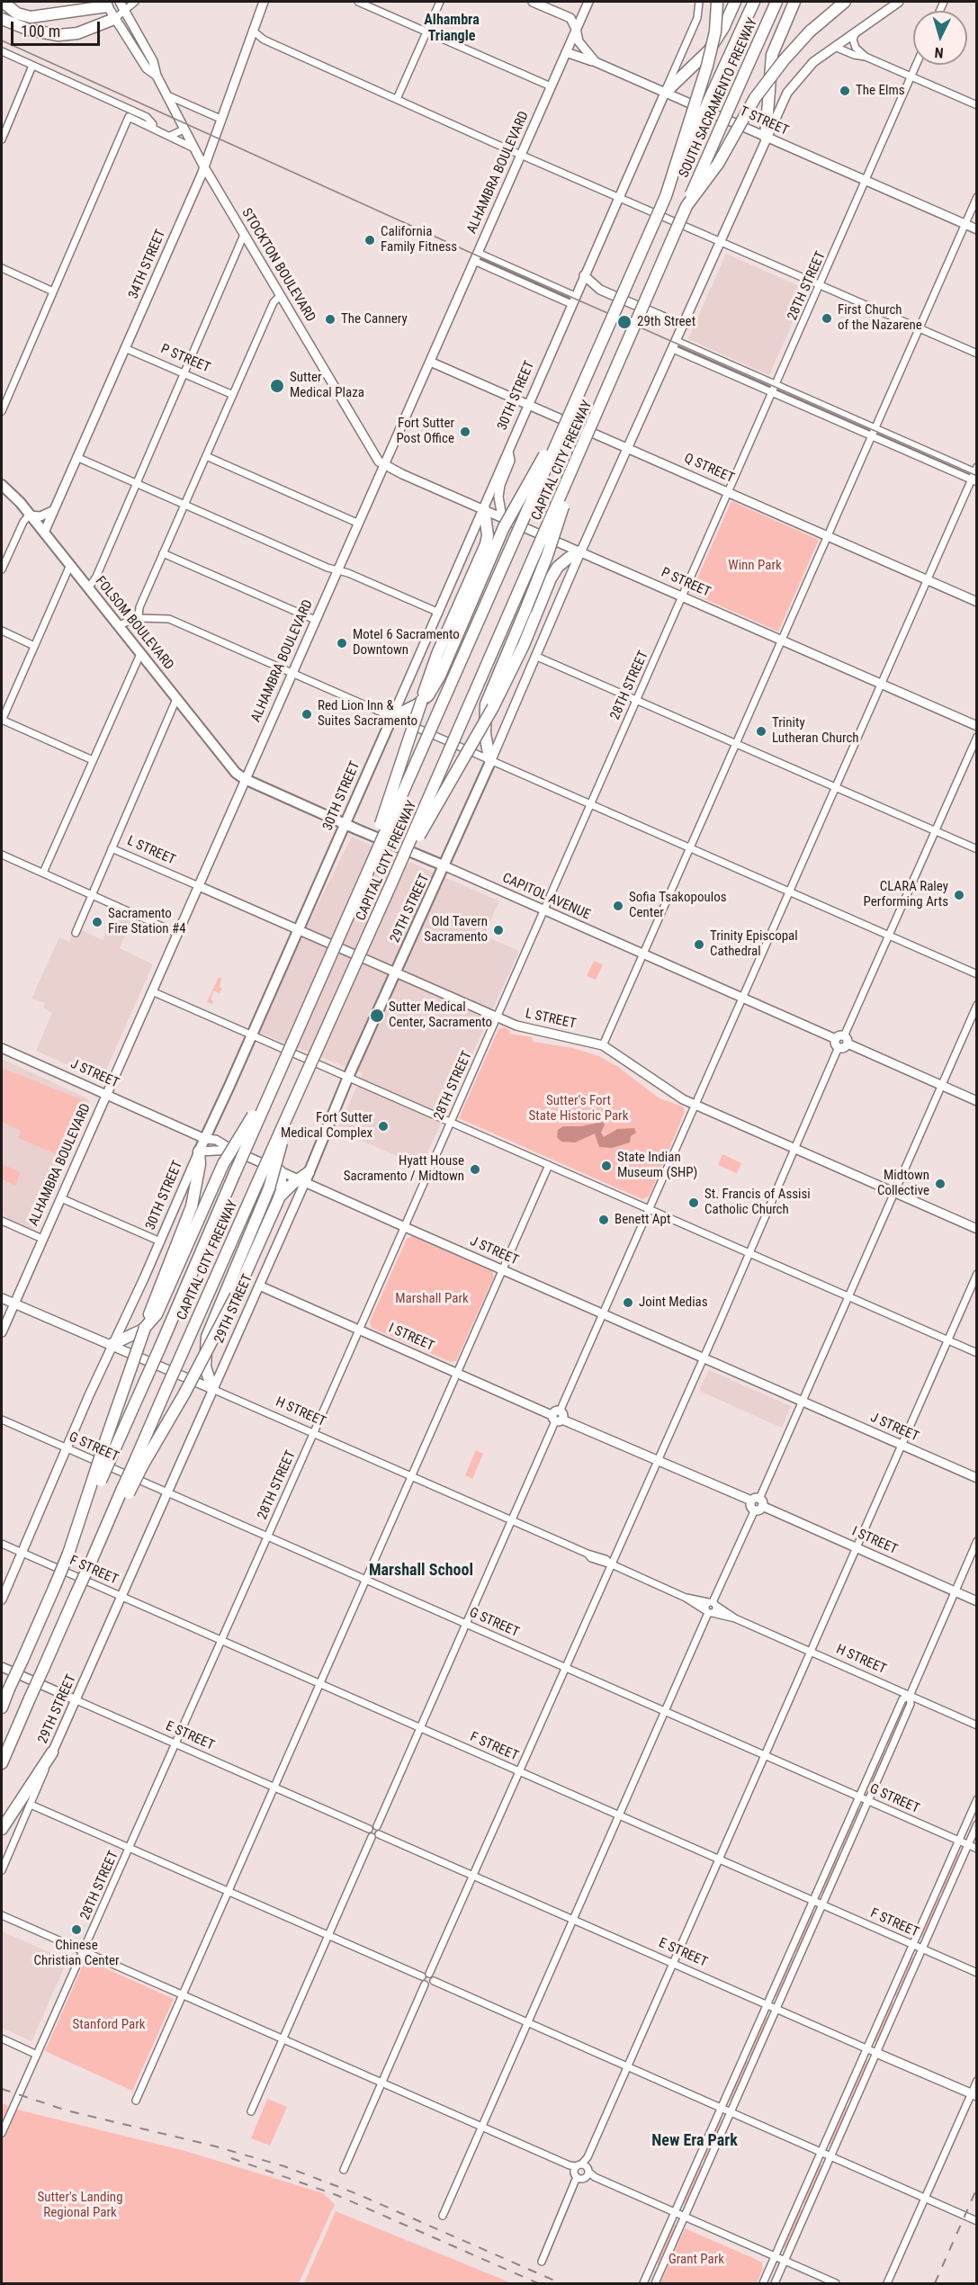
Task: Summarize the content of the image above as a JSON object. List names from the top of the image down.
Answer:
{
  "streets": {
    "highway": ["SOUTH SACRAMENTO FREEWAY", "CAPITAL CITY FREEWAY"],
    "main road": [
      "T STREET",
      "ALHAMBRA BOULEVARD",
      "34TH STREET",
      "STOCKTON BOULEVARD",
      "P STREET",
      "30TH STREET",
      "Q STREET",
      "FOLSOM BOULEVARD",
      "L STREET",
      "CAPITOL AVENUE",
      "29TH STREET",
      "J STREET",
      "I STREET",
      "H STREET",
      "E STREET"
    ],
    "street": ["28TH STREET", "G STREET", "F STREET"]
  },
  "crossings": [
    ["SOUTH SACRAMENTO FREEWAY", "CAPITAL CITY FREEWAY"],
    ["T STREET", "ALHAMBRA BOULEVARD"],
    ["T STREET", "28TH STREET"],
    ["T STREET", "30TH STREET"],
    ["T STREET", "29TH STREET"],
    ["ALHAMBRA BOULEVARD", "STOCKTON BOULEVARD"],
    ["ALHAMBRA BOULEVARD", "P STREET"],
    ["ALHAMBRA BOULEVARD", "Q STREET"],
    ["ALHAMBRA BOULEVARD", "FOLSOM BOULEVARD"],
    ["ALHAMBRA BOULEVARD", "L STREET"],
    ["ALHAMBRA BOULEVARD", "CAPITOL AVENUE"],
    ["ALHAMBRA BOULEVARD", "J STREET"],
    ["ALHAMBRA BOULEVARD", "H STREET"],
    ["34TH STREET", "STOCKTON BOULEVARD"],
    ["34TH STREET", "P STREET"],
    ["34TH STREET", "FOLSOM BOULEVARD"],
    ["STOCKTON BOULEVARD", "P STREET"],
    ["28TH STREET", "P STREET"],
    ["28TH STREET", "Q STREET"],
    ["28TH STREET", "L STREET"],
    ["28TH STREET", "CAPITOL AVENUE"],
    ["28TH STREET", "J STREET"],
    ["28TH STREET", "I STREET"],
    ["28TH STREET", "H STREET"],
    ["28TH STREET", "G STREET"],
    ["28TH STREET", "F STREET"],
    ["28TH STREET", "E STREET"],
    ["P STREET", "30TH STREET"],
    ["P STREET", "29TH STREET"],
    ["30TH STREET", "Q STREET"],
    ["30TH STREET", "L STREET"],
    ["30TH STREET", "CAPITOL AVENUE"],
    ["30TH STREET", "J STREET"],
    ["30TH STREET", "H STREET"],
    ["30TH STREET", "G STREET"],
    ["30TH STREET", "F STREET"],
    ["Q STREET", "29TH STREET"],
    ["FOLSOM BOULEVARD", "CAPITOL AVENUE"],
    ["L STREET", "29TH STREET"],
    ["CAPITOL AVENUE", "29TH STREET"],
    ["29TH STREET", "J STREET"],
    ["29TH STREET", "I STREET"],
    ["29TH STREET", "H STREET"],
    ["29TH STREET", "G STREET"],
    ["29TH STREET", "F STREET"],
    ["29TH STREET", "E STREET"]
  ],
  "districts": ["Alhambra Triangle", "Marshall School", "New Era Park"],
  "parks": [
    "Winn Park",
    "Sutter's Fort State Historic Park",
    "Marshall Park",
    "Stanford Park",
    "Sutter's Landing Regional Park",
    "Grant Park"
  ],
  "places": [
    "The Elms",
    "California Family Fitness",
    "First Church of the Nazarene",
    "The Cannery",
    "29th Street",
    "Sutter Medical Plaza",
    "Fort Sutter Post Office",
    "Motel 6 Sacramento Downtown",
    "Red Lion Inn & Suites Sacramento",
    "Trinity Lutheran Church",
    "CLARA Raley Performing Arts",
    "Sofia Tsakopoulos Center",
    "Sacramento Fire Station #4",
    "Old Tavern Sacramento",
    "Trinity Episcopal Cathedral",
    "Sutter Medical Center, Sacramento",
    "Fort Sutter Medical Complex",
    "State Indian Museum (SHP)",
    "Hyatt House Sacramento / Midtown",
    "Midtown Collective",
    "St. Francis of Assisi Catholic Church",
    "Benett Apt",
    "Joint Medias",
    "Chinese Christian Center"
  ],
  "scale_bar": "100 m",
  "north": "bottom"
}
